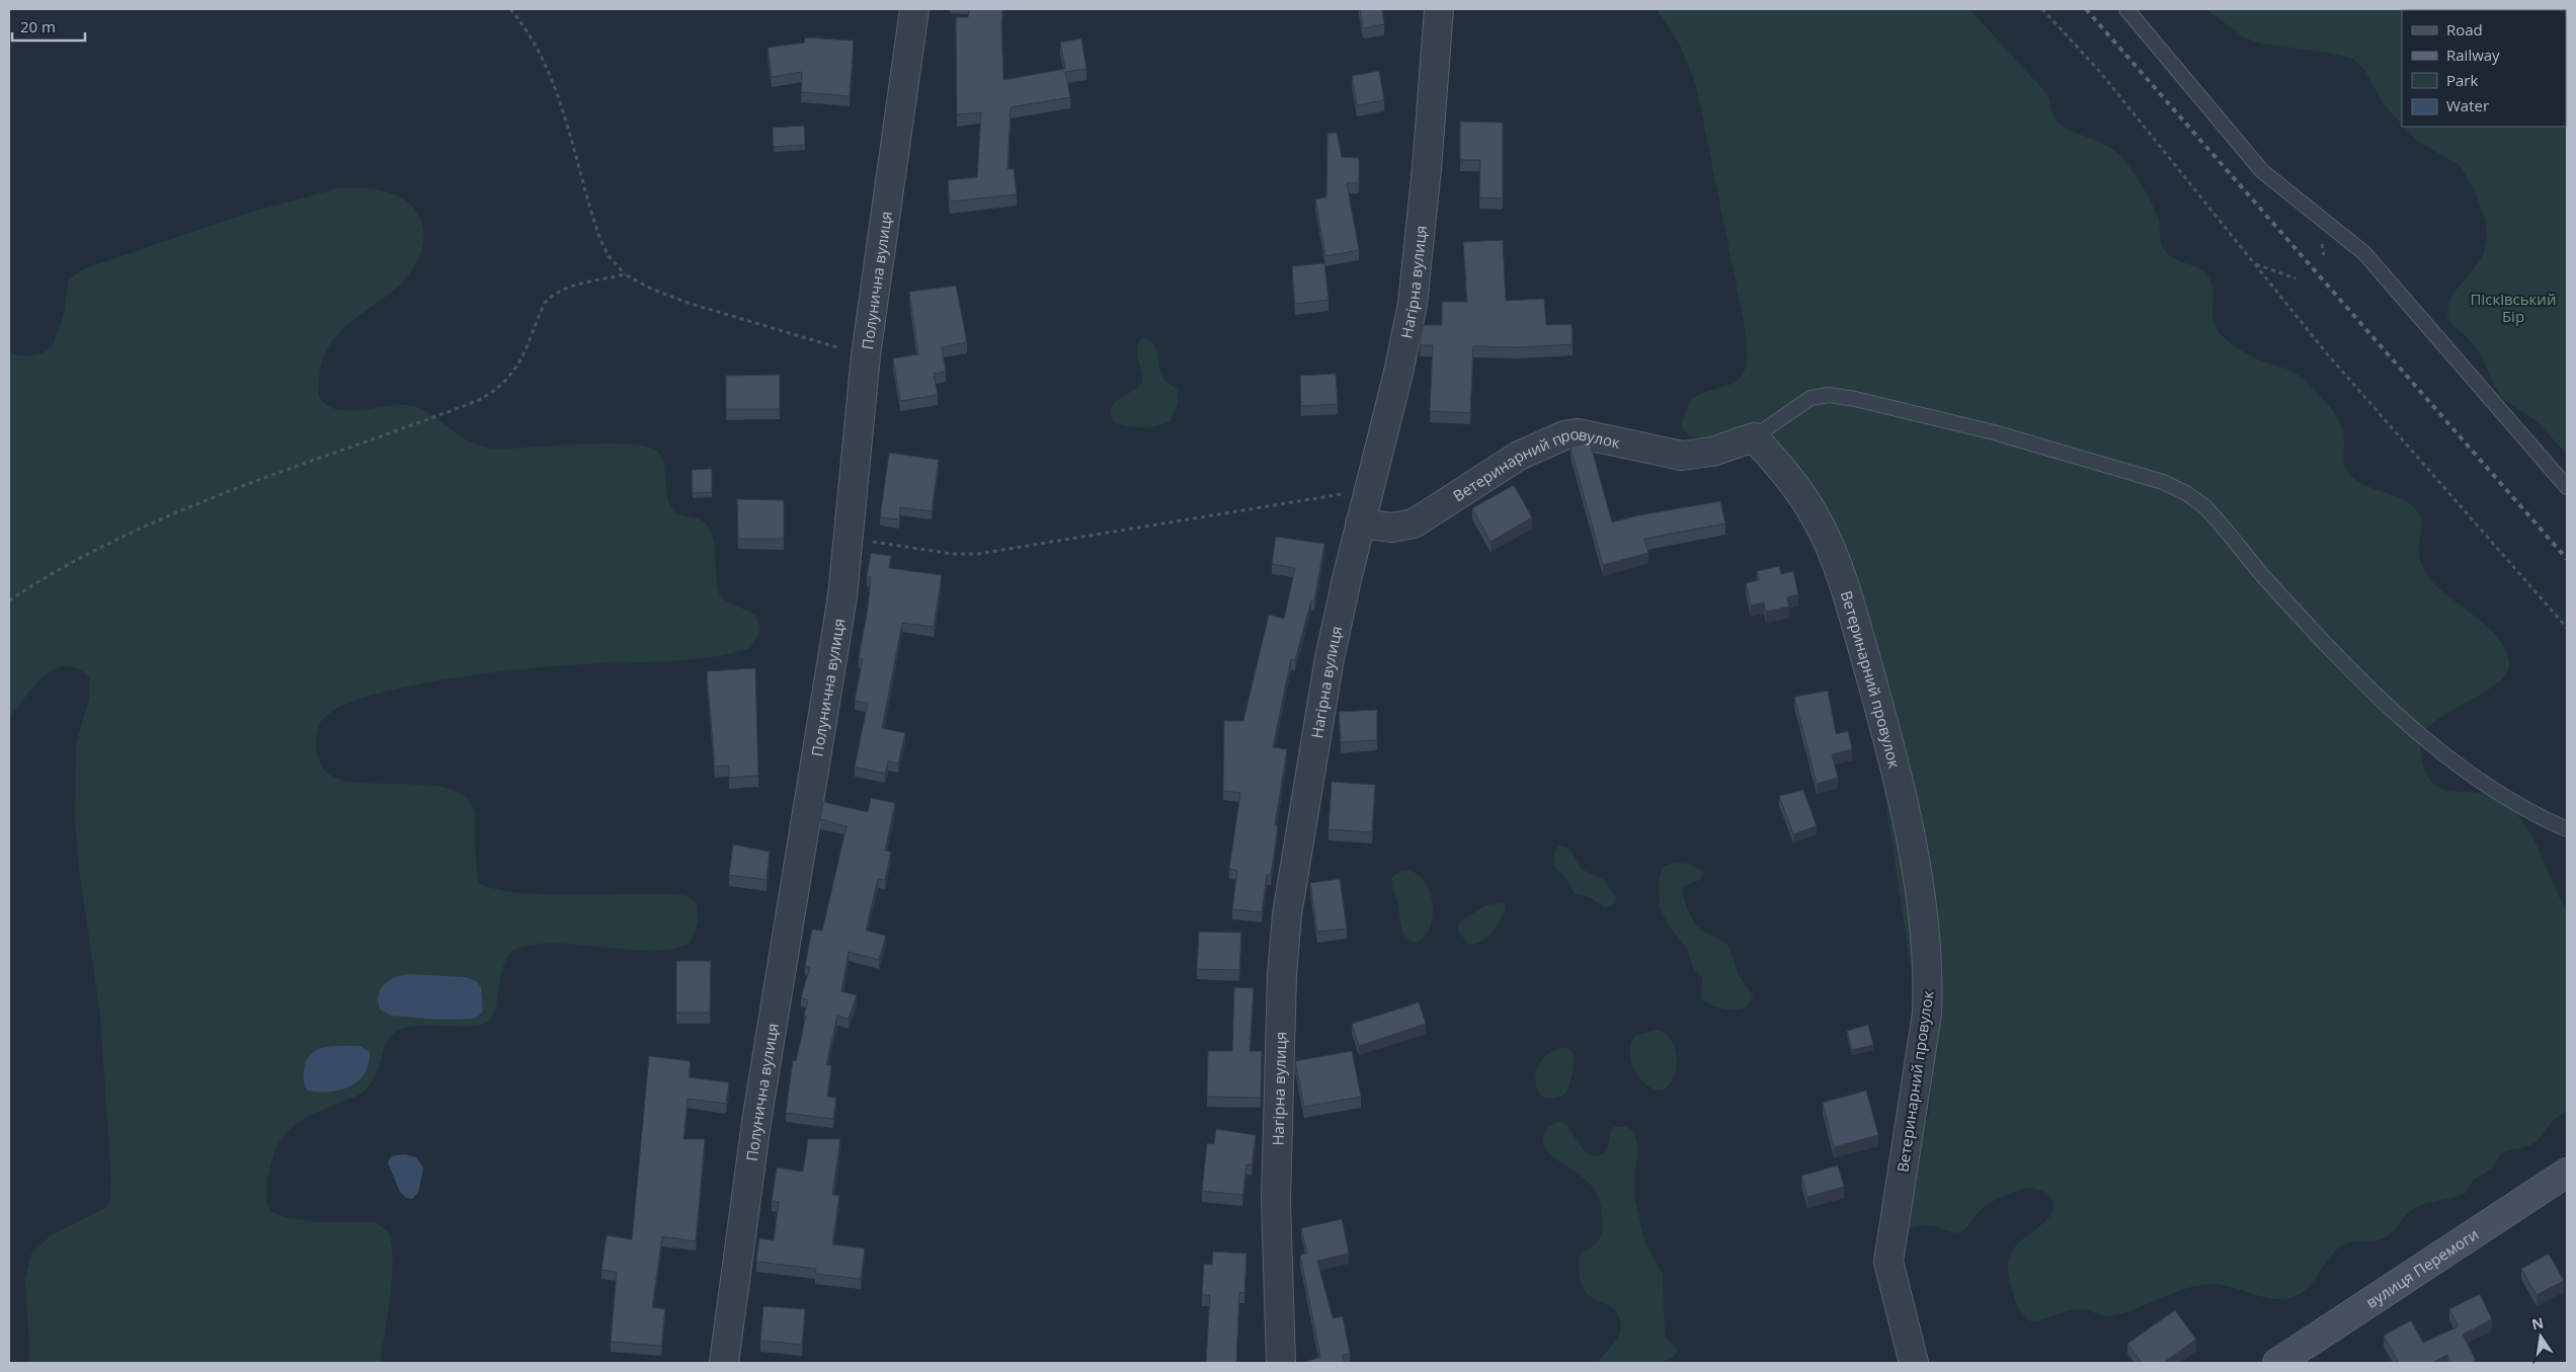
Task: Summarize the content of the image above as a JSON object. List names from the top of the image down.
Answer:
{
  "streets": {
    "street": [
      "Полунична вулиця",
      "Нагірна вулиця",
      "Ветеринарний провулок",
      "вулиця Перемоги"
    ]
  },
  "crossings": [
    ["Нагірна вулиця", "Ветеринарний провулок"]
  ],
  "parks": ["Пісківський Бір"],
  "legend": [
    "Road",
    "Railway",
    "Park",
    "Water"
  ],
  "scale_bar": "20 m",
  "north": "top"
}
